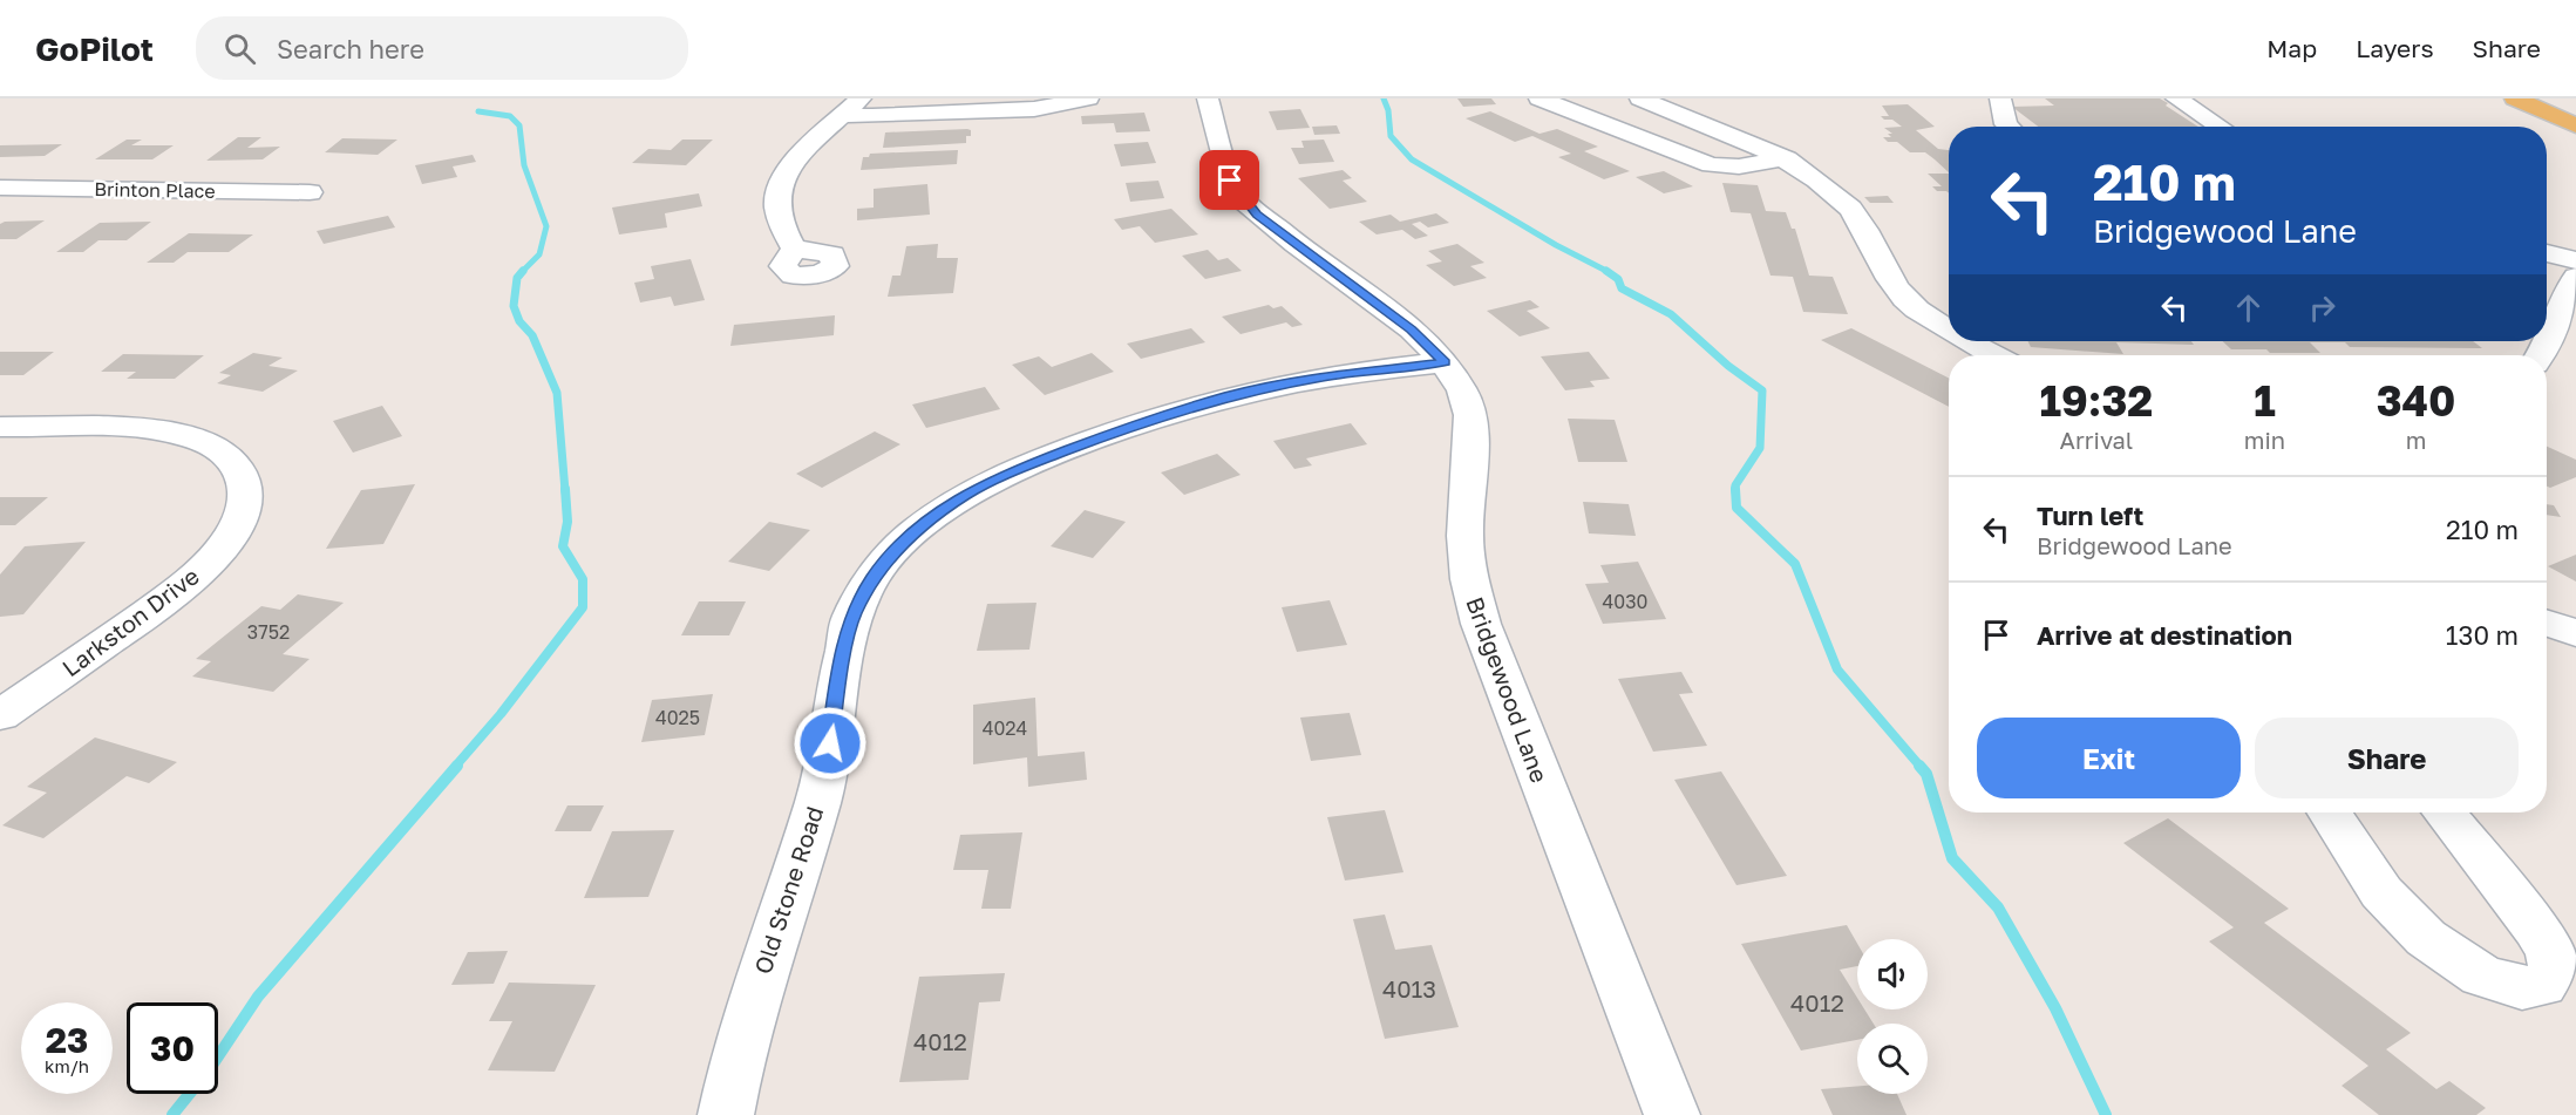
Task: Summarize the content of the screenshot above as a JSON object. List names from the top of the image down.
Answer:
{
  "streets": {
    "street": [
      "Brinton Place",
      "Larkston Drive",
      "Bridgewood Lane",
      "Old Stone Road"
    ]
  },
  "crossings": [
    ["Bridgewood Lane", "Old Stone Road"]
  ],
  "house_numbers": [
    "4030",
    "3752",
    "4025",
    "4024",
    "4013",
    "4012",
    "4012"
  ],
  "page": {
    "header": "GoPilot",
    "search": "Search here",
    "nav": ["Map", "Layers", "Share"],
    "turn": ["210 m", "Bridgewood Lane"],
    "eta": [
      "19:32",
      "Arrival",
      "1",
      "min",
      "340",
      "m"
    ],
    "list": [
      {
        "name": "Turn left",
        "note": "Bridgewood Lane",
        "value": "210 m"
      },
      {
        "name": "Arrive at destination",
        "value": "130 m"
      }
    ],
    "buttons": ["Exit", "Share"],
    "speed": "23 km/h",
    "limit": "30"
  }
}
